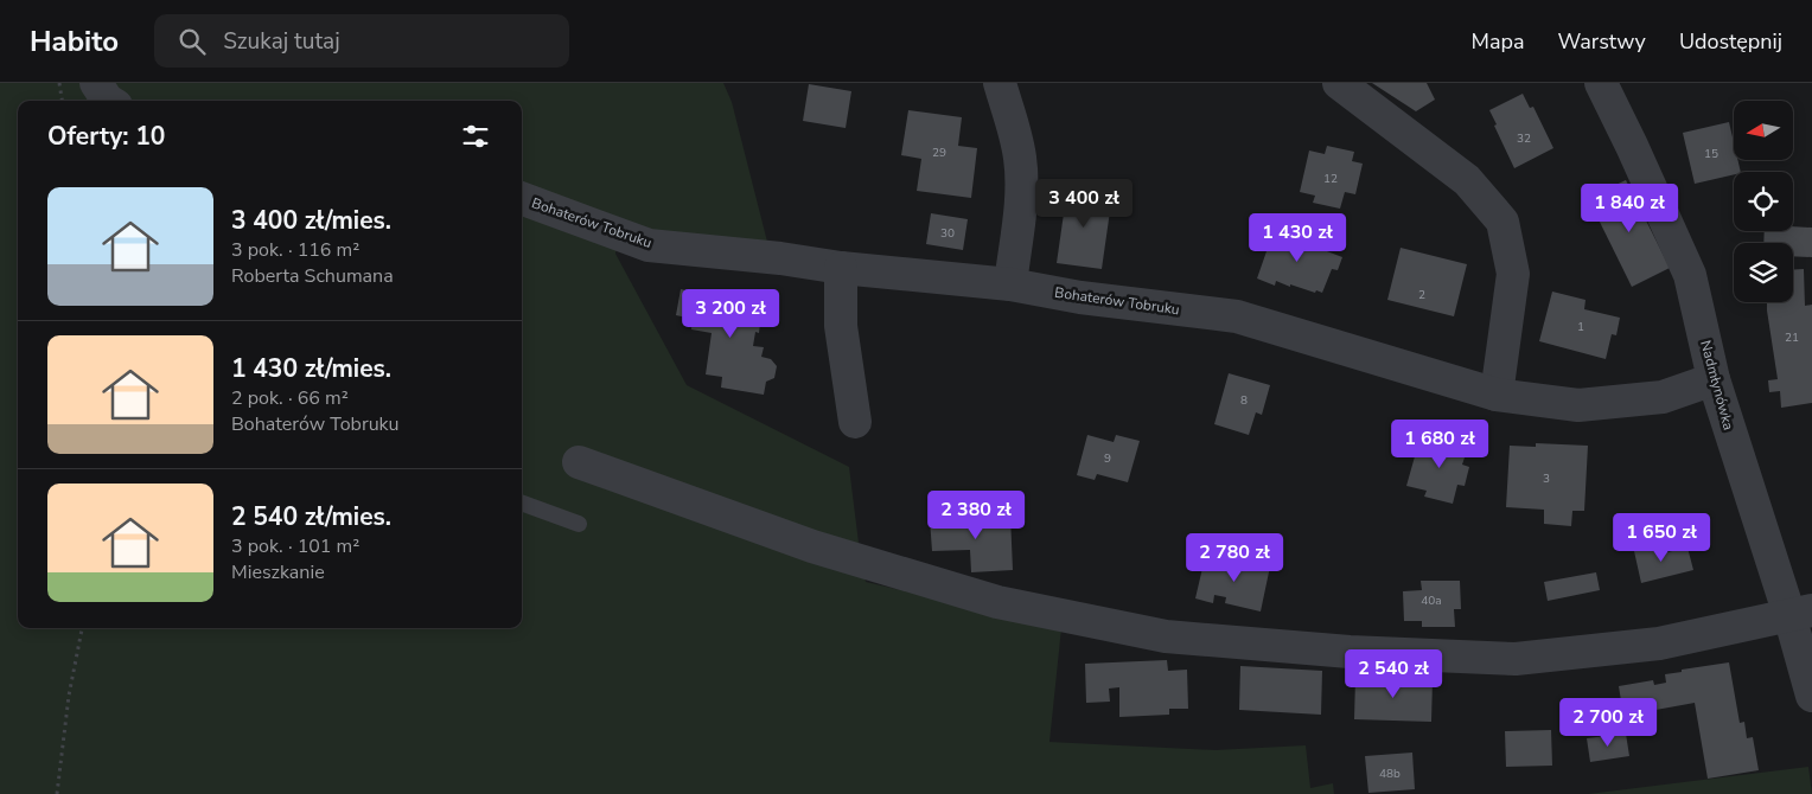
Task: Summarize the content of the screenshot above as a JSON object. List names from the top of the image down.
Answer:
{
  "streets": {
    "street": ["Bohaterów Tobruku", "Nadmłynówka"]
  },
  "crossings": [
    ["Bohaterów Tobruku", "Nadmłynówka"]
  ],
  "house_numbers": [
    "32",
    "29",
    "15",
    "12",
    "30",
    "2",
    "1",
    "21",
    "8",
    "9",
    "3",
    "40a",
    "48b"
  ],
  "north": "left",
  "page": {
    "header": "Habito",
    "search": "Szukaj tutaj",
    "nav": ["Mapa", "Warstwy", "Udostępnij"],
    "heading": "Oferty: 10",
    "list": [
      {
        "name": "3 400 zł/mies.",
        "note": "3 pok. · 116 m² · Roberta Schumana"
      },
      {
        "name": "1 430 zł/mies.",
        "note": "2 pok. · 66 m² · Bohaterów Tobruku"
      },
      {
        "name": "2 540 zł/mies.",
        "note": "3 pok. · 101 m² · Mieszkanie"
      }
    ],
    "price": [
      "3 400 zł",
      "1 840 zł",
      "1 430 zł",
      "3 200 zł",
      "1 680 zł",
      "2 380 zł",
      "1 650 zł",
      "2 780 zł",
      "2 540 zł",
      "2 700 zł"
    ]
  }
}
